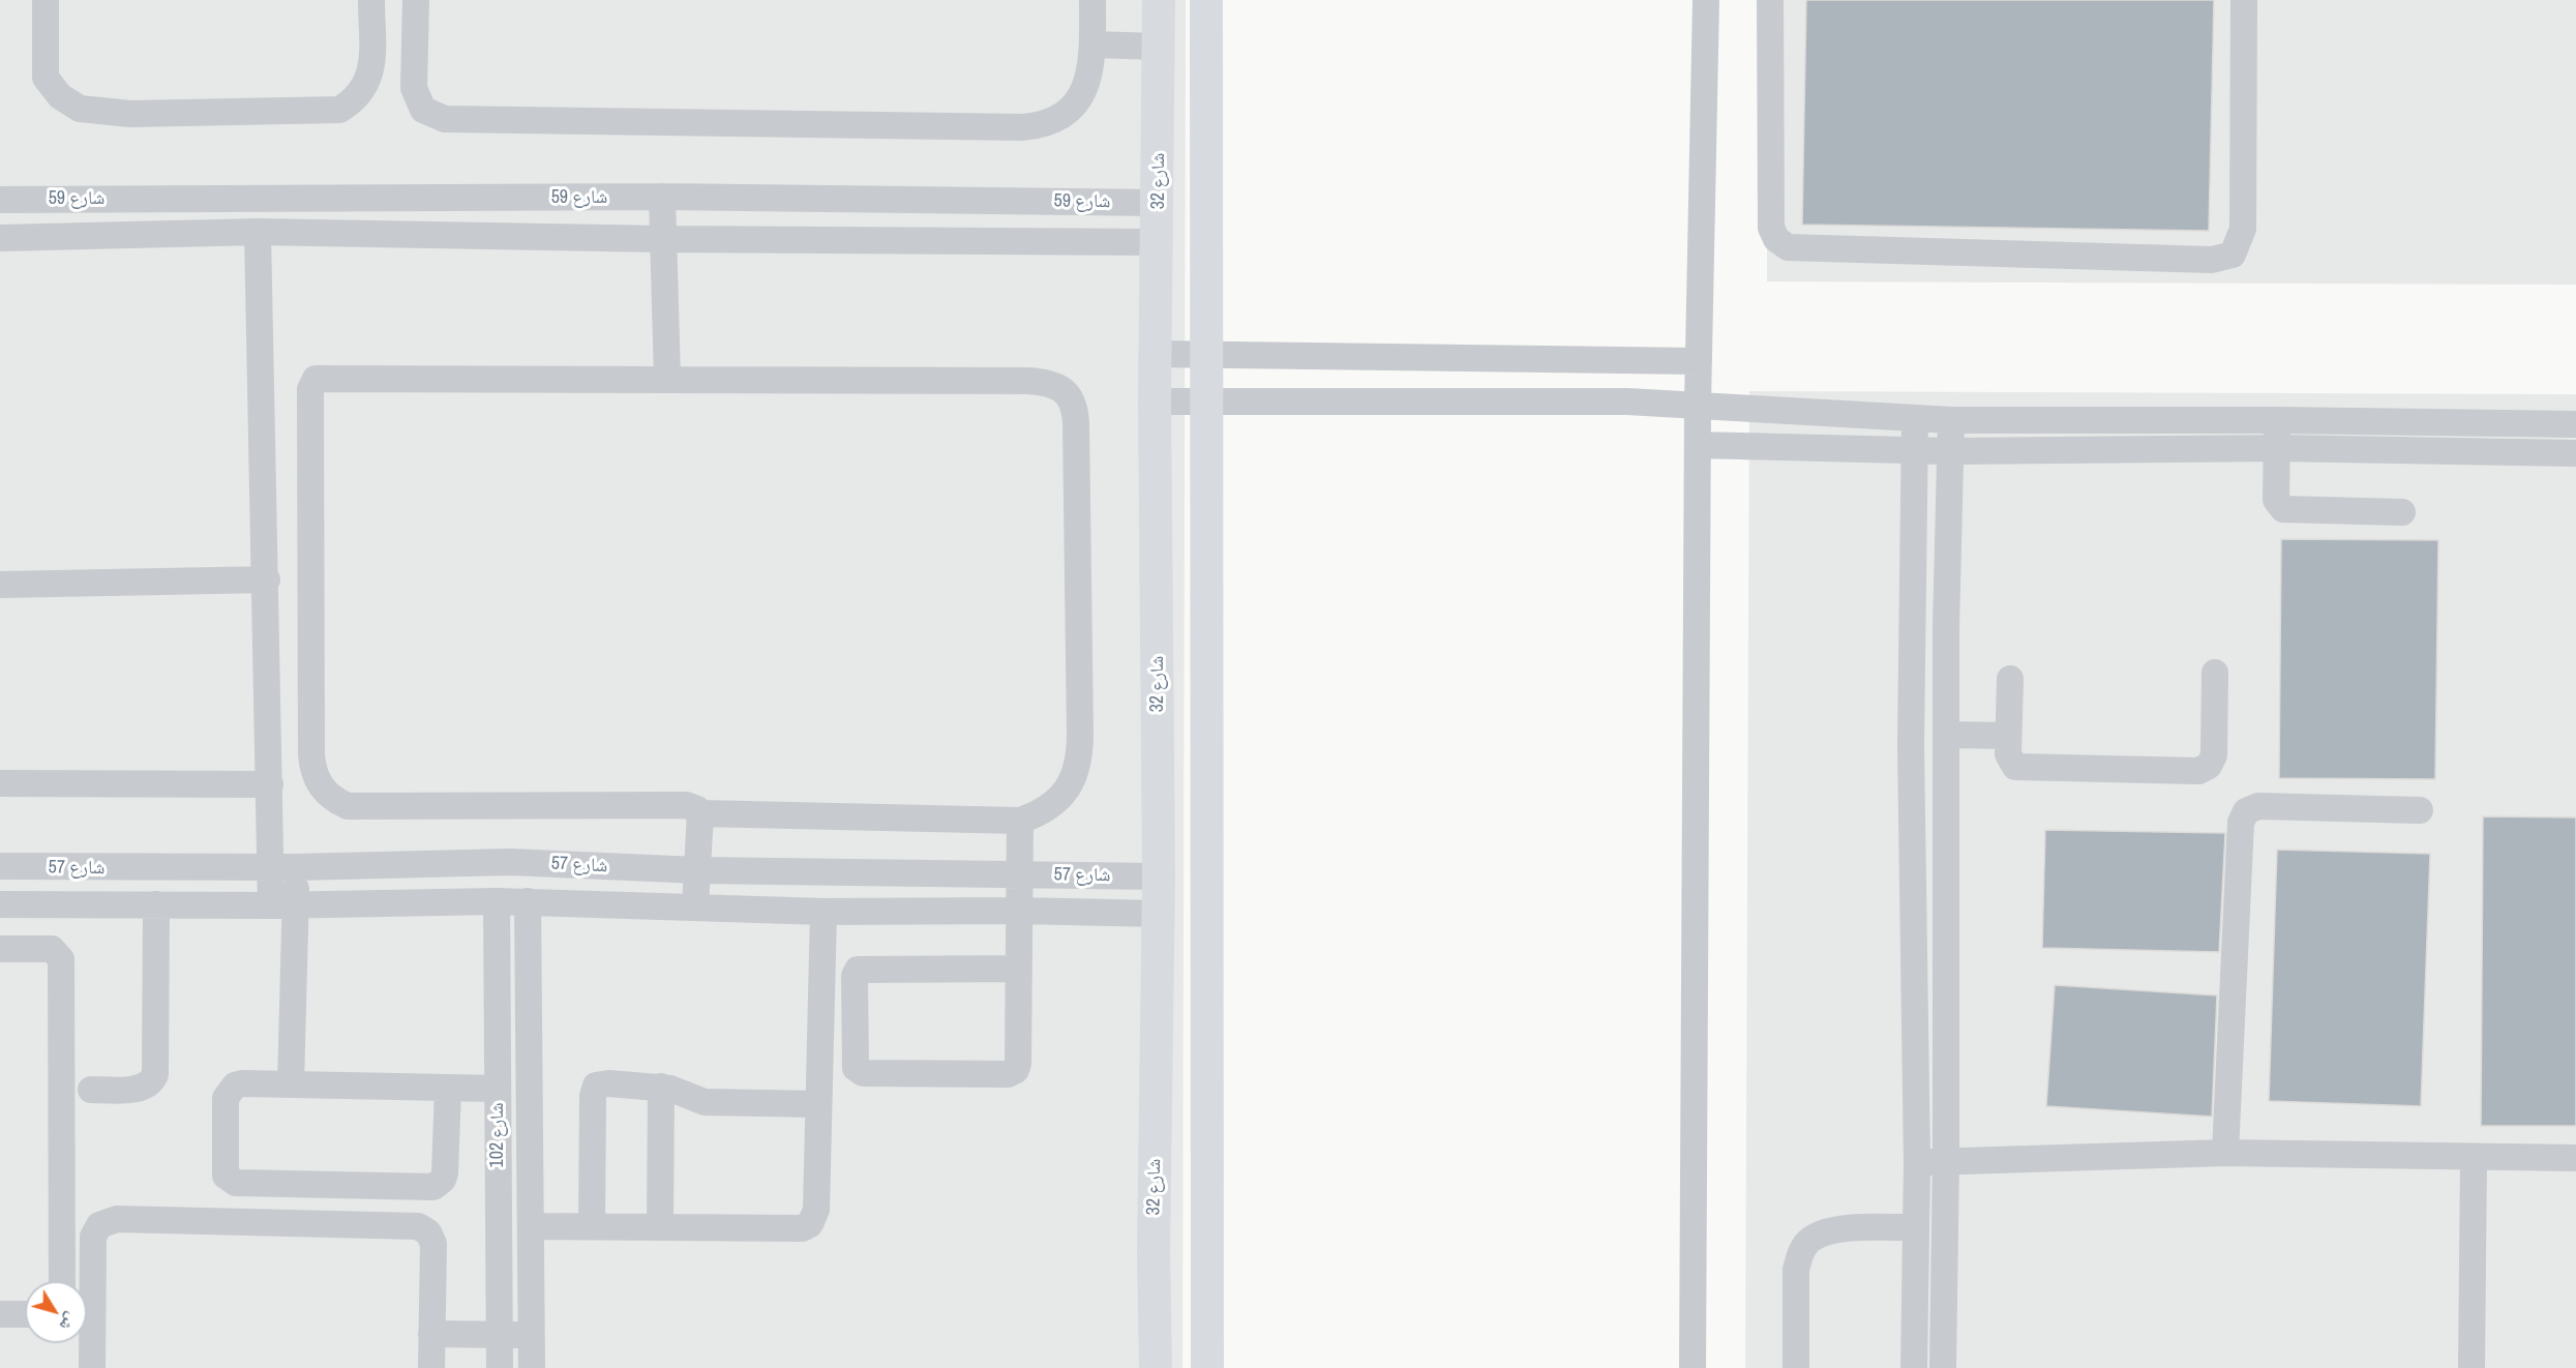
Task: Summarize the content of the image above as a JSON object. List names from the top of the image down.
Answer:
{
  "streets": {
    "main road": ["شارع 32"],
    "street": ["شارع 59", "شارع 57", "شارع 102"]
  },
  "crossings": [
    ["شارع 32", "شارع 59"],
    ["شارع 32", "شارع 57"],
    ["شارع 57", "شارع 102"]
  ],
  "north": "bottom right"
}
